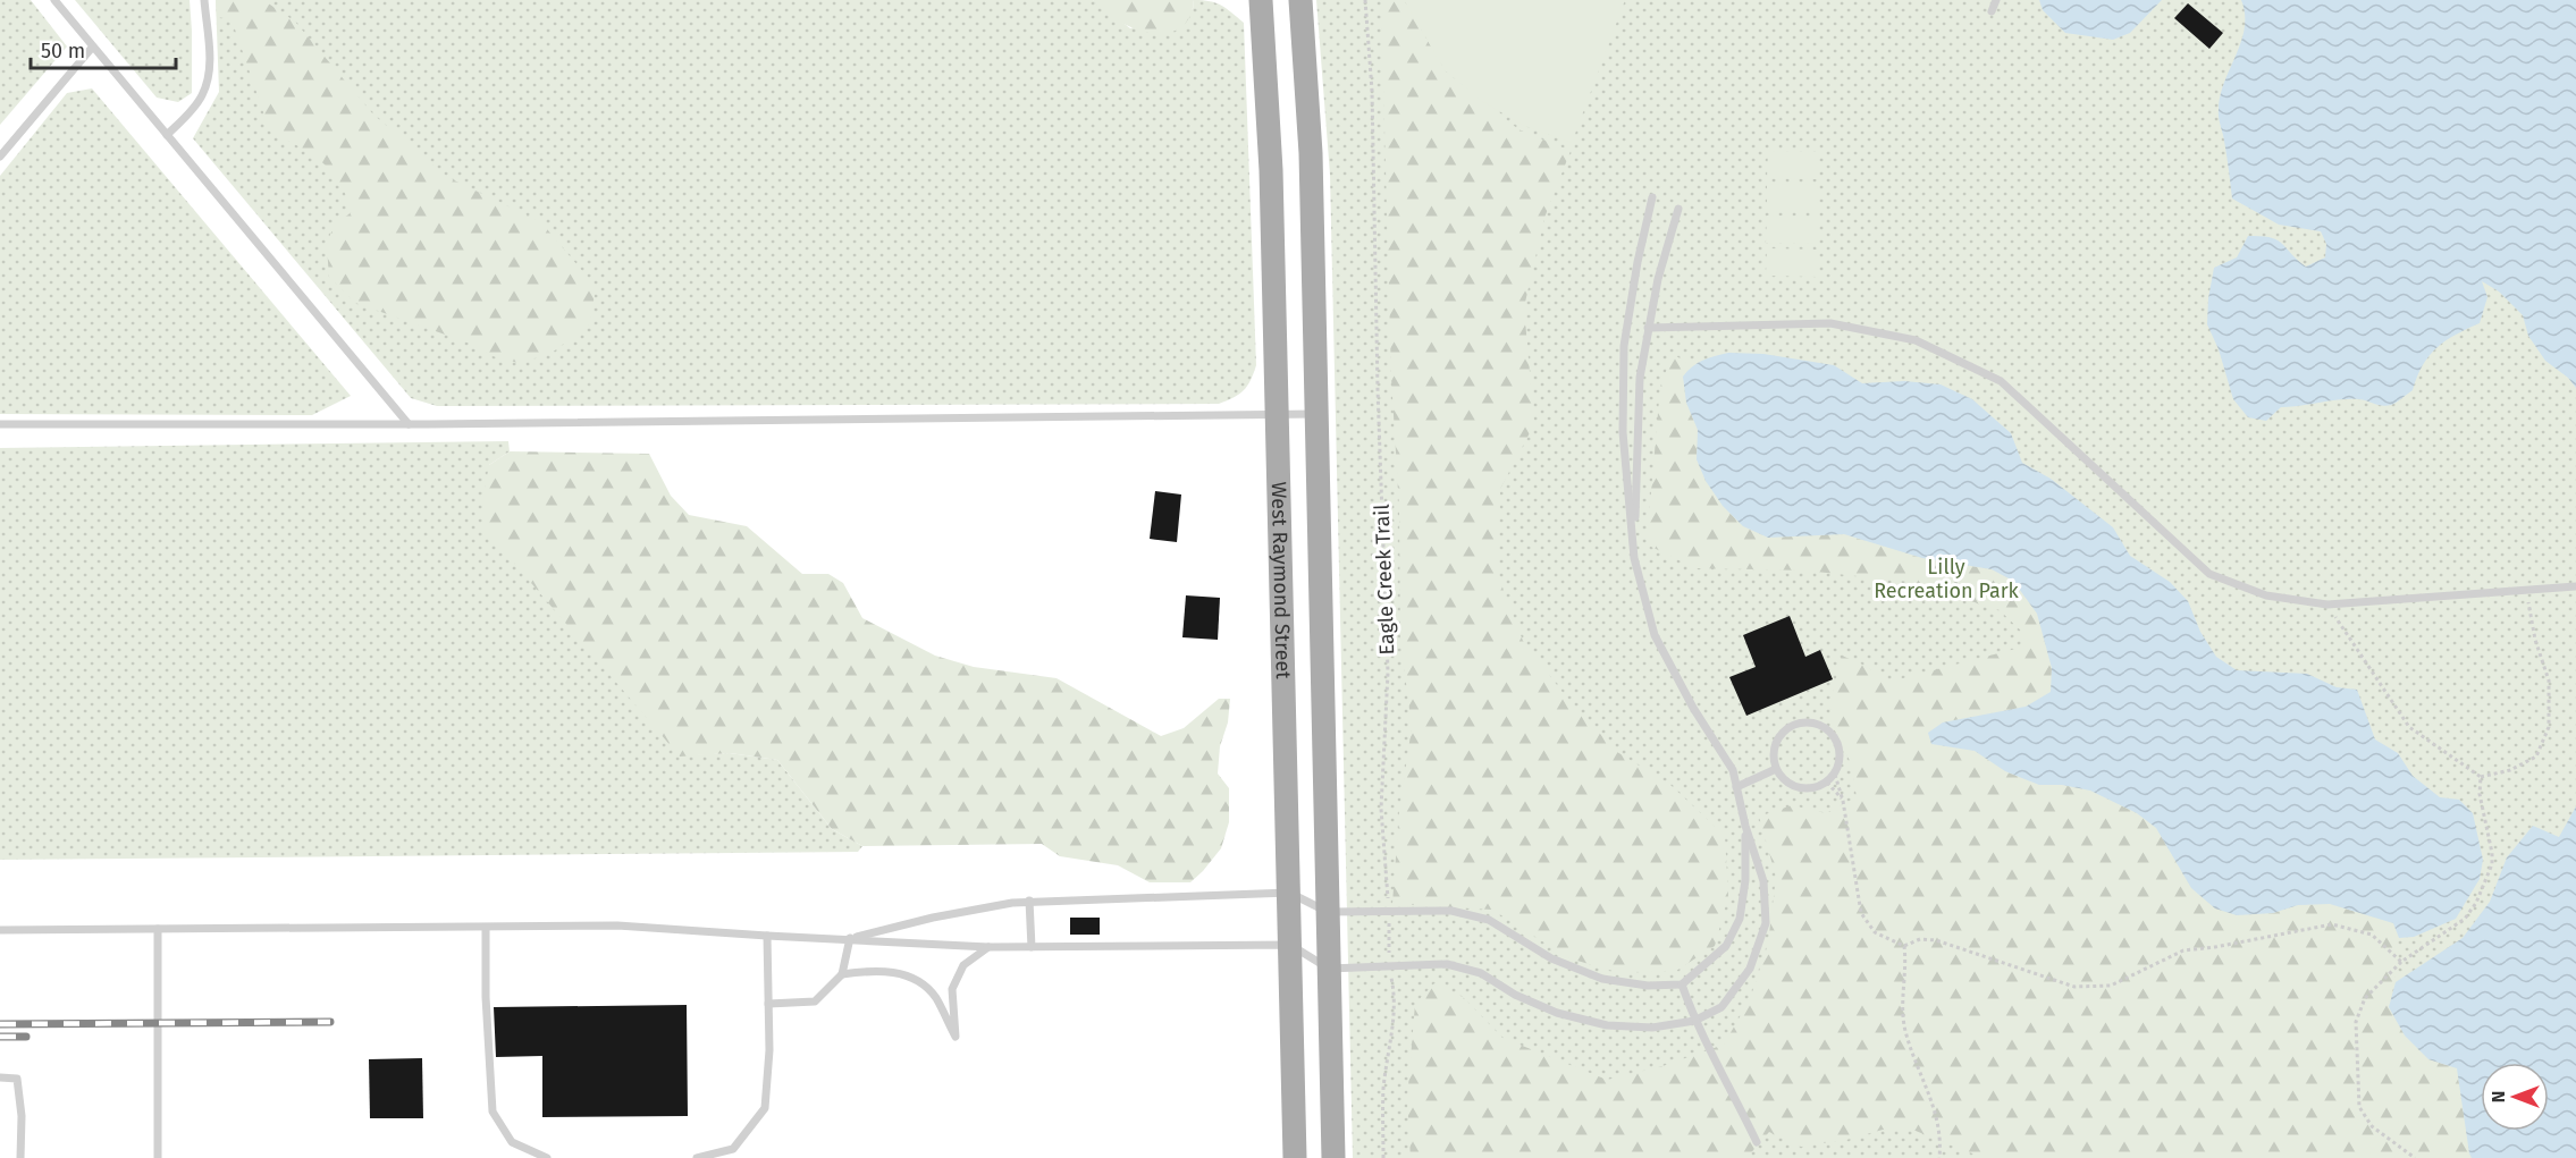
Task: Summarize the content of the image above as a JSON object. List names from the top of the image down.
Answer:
{
  "streets": {
    "main road": ["West Raymond Street"],
    "path": ["Eagle Creek Trail"]
  },
  "parks": ["Lilly Recreation Park"],
  "scale_bar": "50 m",
  "north": "left"
}
